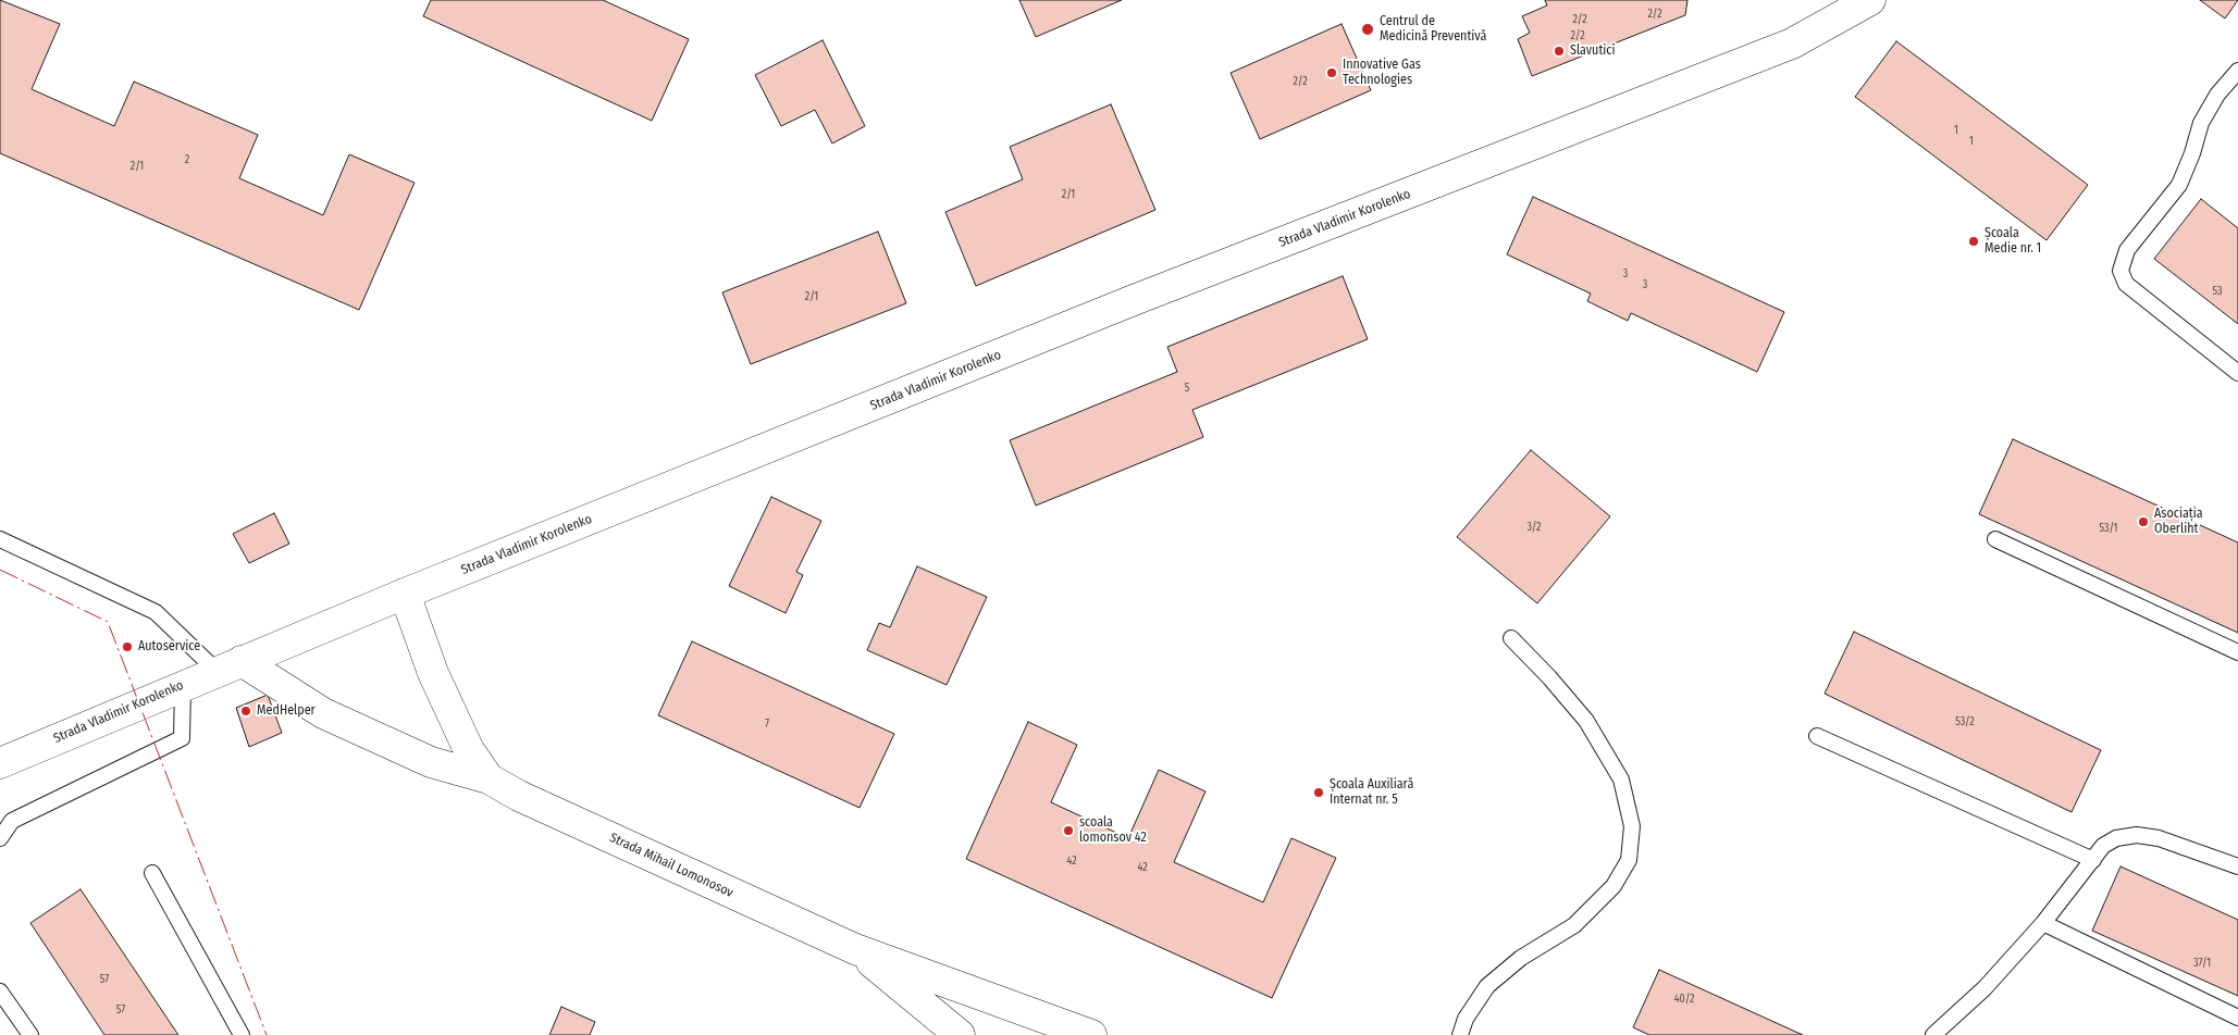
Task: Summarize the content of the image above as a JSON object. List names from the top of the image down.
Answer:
{
  "streets": {
    "main road": ["Strada Vladimir Korolenko", "Strada Mihail Lomonosov"]
  },
  "crossings": [
    ["Strada Vladimir Korolenko", "Strada Mihail Lomonosov"]
  ],
  "places": [
    "Centrul de Medicină Preventivă",
    "Slavutici",
    "Innovative Gas Technologies",
    "Școala Medie nr. 1",
    "Asociația Oberliht",
    "Autoservice",
    "MedHelper",
    "Școala Auxiliară Internat nr. 5",
    "scoala lomonsov 42"
  ],
  "house_numbers": [
    "2/2",
    "2/2",
    "2/2",
    "2/2",
    "1",
    "1",
    "2",
    "2/1",
    "2/1",
    "3",
    "3",
    "53",
    "2/1",
    "5",
    "3/2",
    "53/1",
    "53/2",
    "7",
    "42",
    "42",
    "37/1",
    "57",
    "40/2",
    "57"
  ]
}
